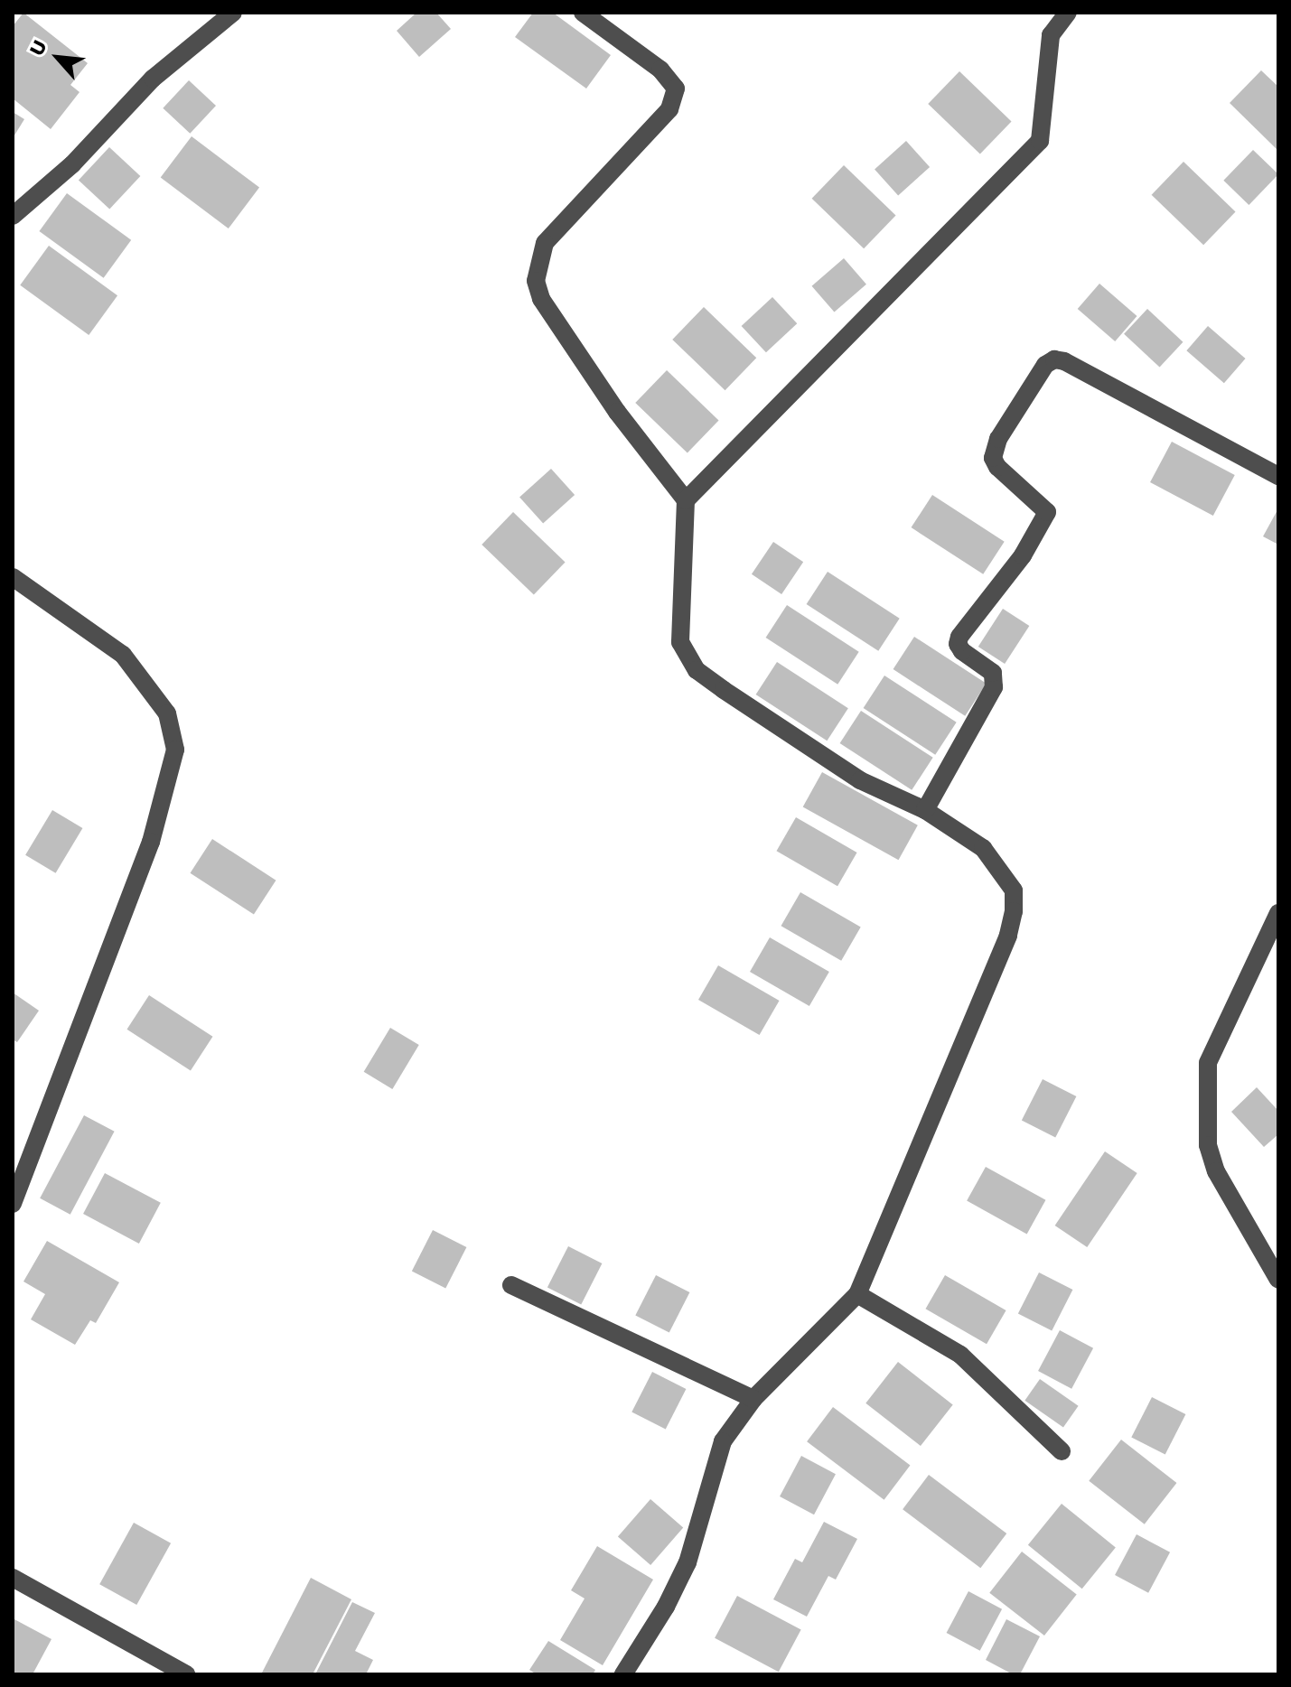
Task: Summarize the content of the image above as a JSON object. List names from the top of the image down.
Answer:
{
  "north": "top left"
}
